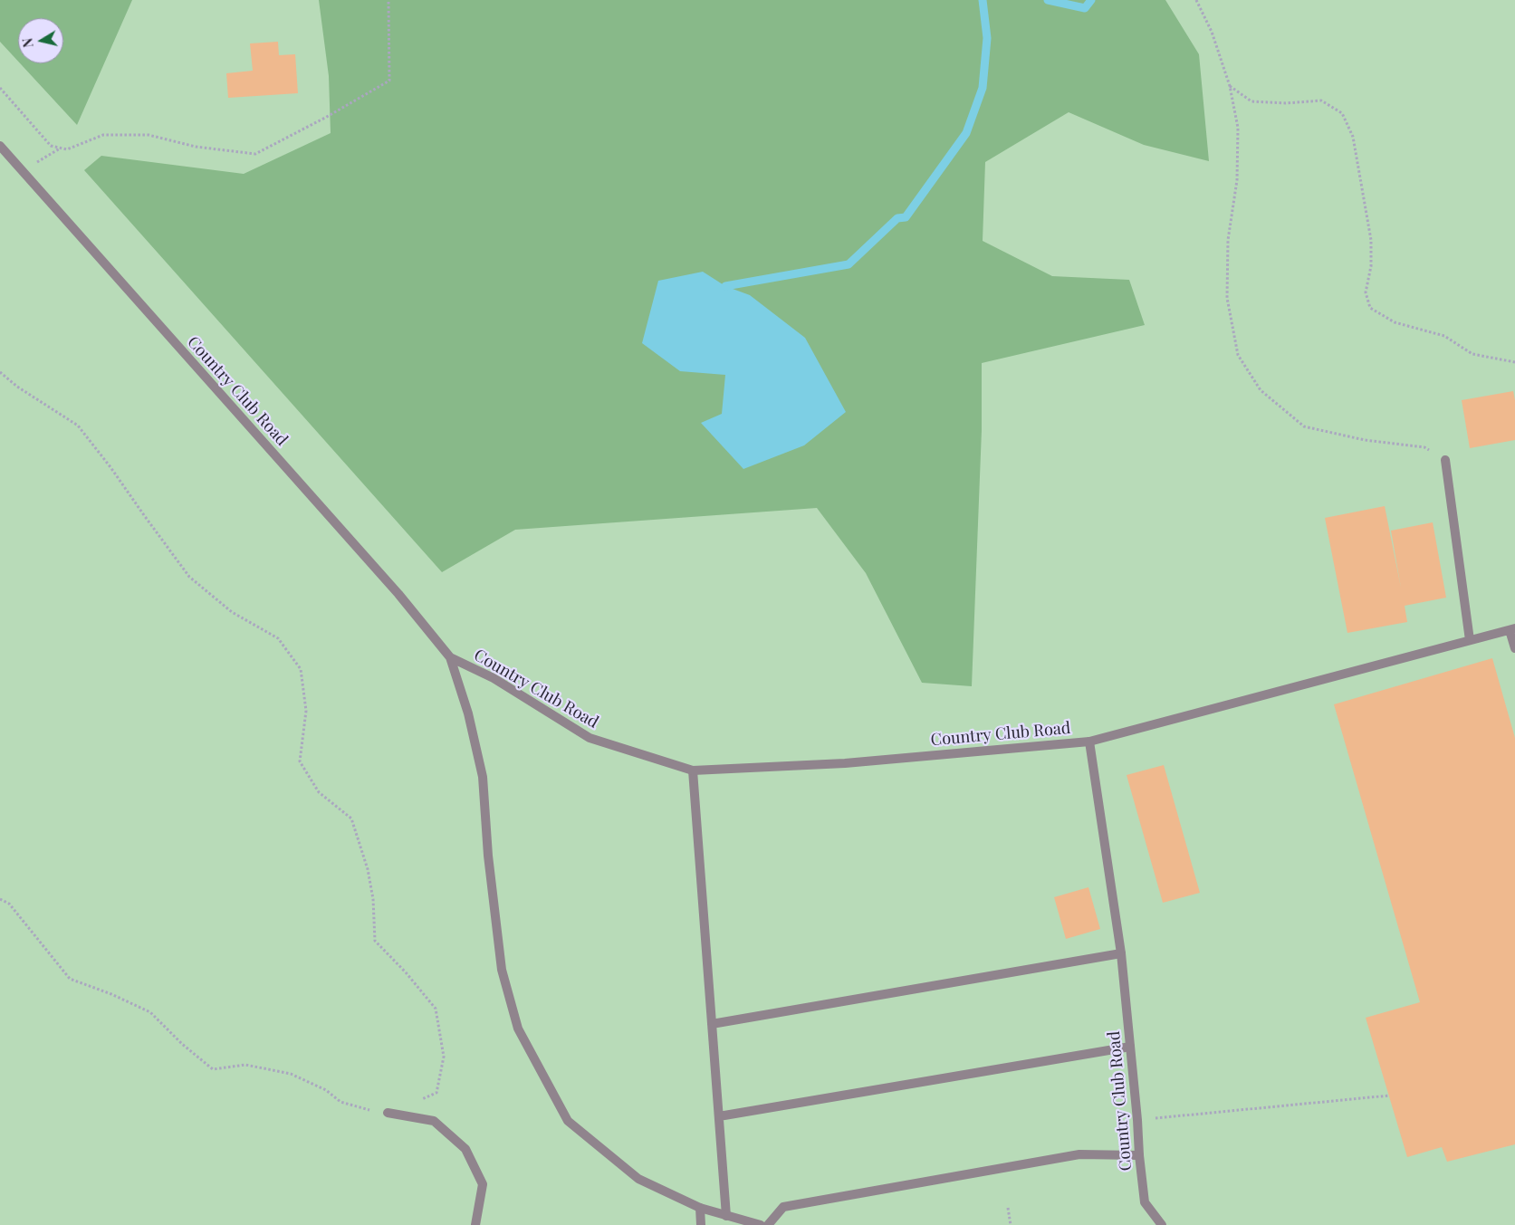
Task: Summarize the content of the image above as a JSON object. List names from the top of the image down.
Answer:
{
  "streets": {
    "street": ["Country Club Road"]
  },
  "north": "left"
}
